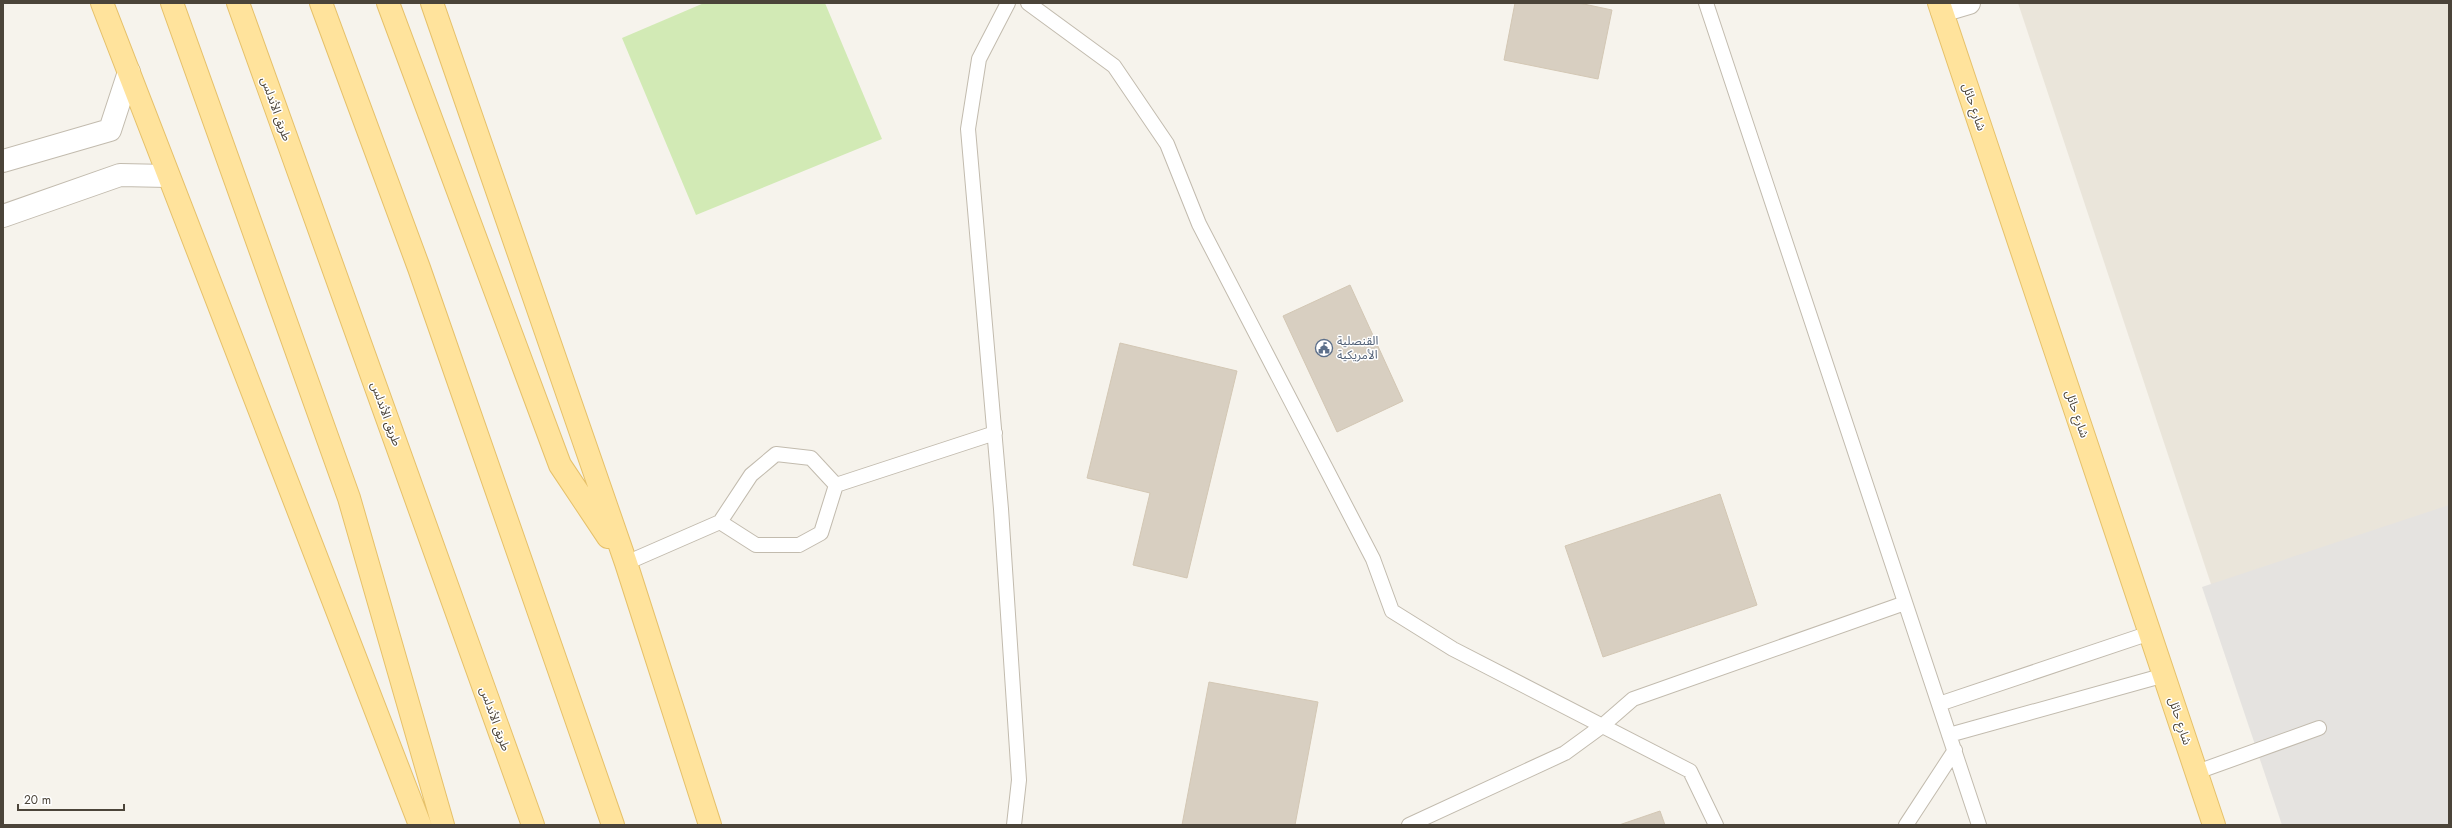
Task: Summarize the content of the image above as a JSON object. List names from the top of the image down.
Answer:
{
  "streets": {
    "main road": ["شارع حائل", "طريق الأندلس"]
  },
  "places": {
    "public building": ["القنصلية الأمريكية"]
  },
  "scale_bar": "20 m"
}
